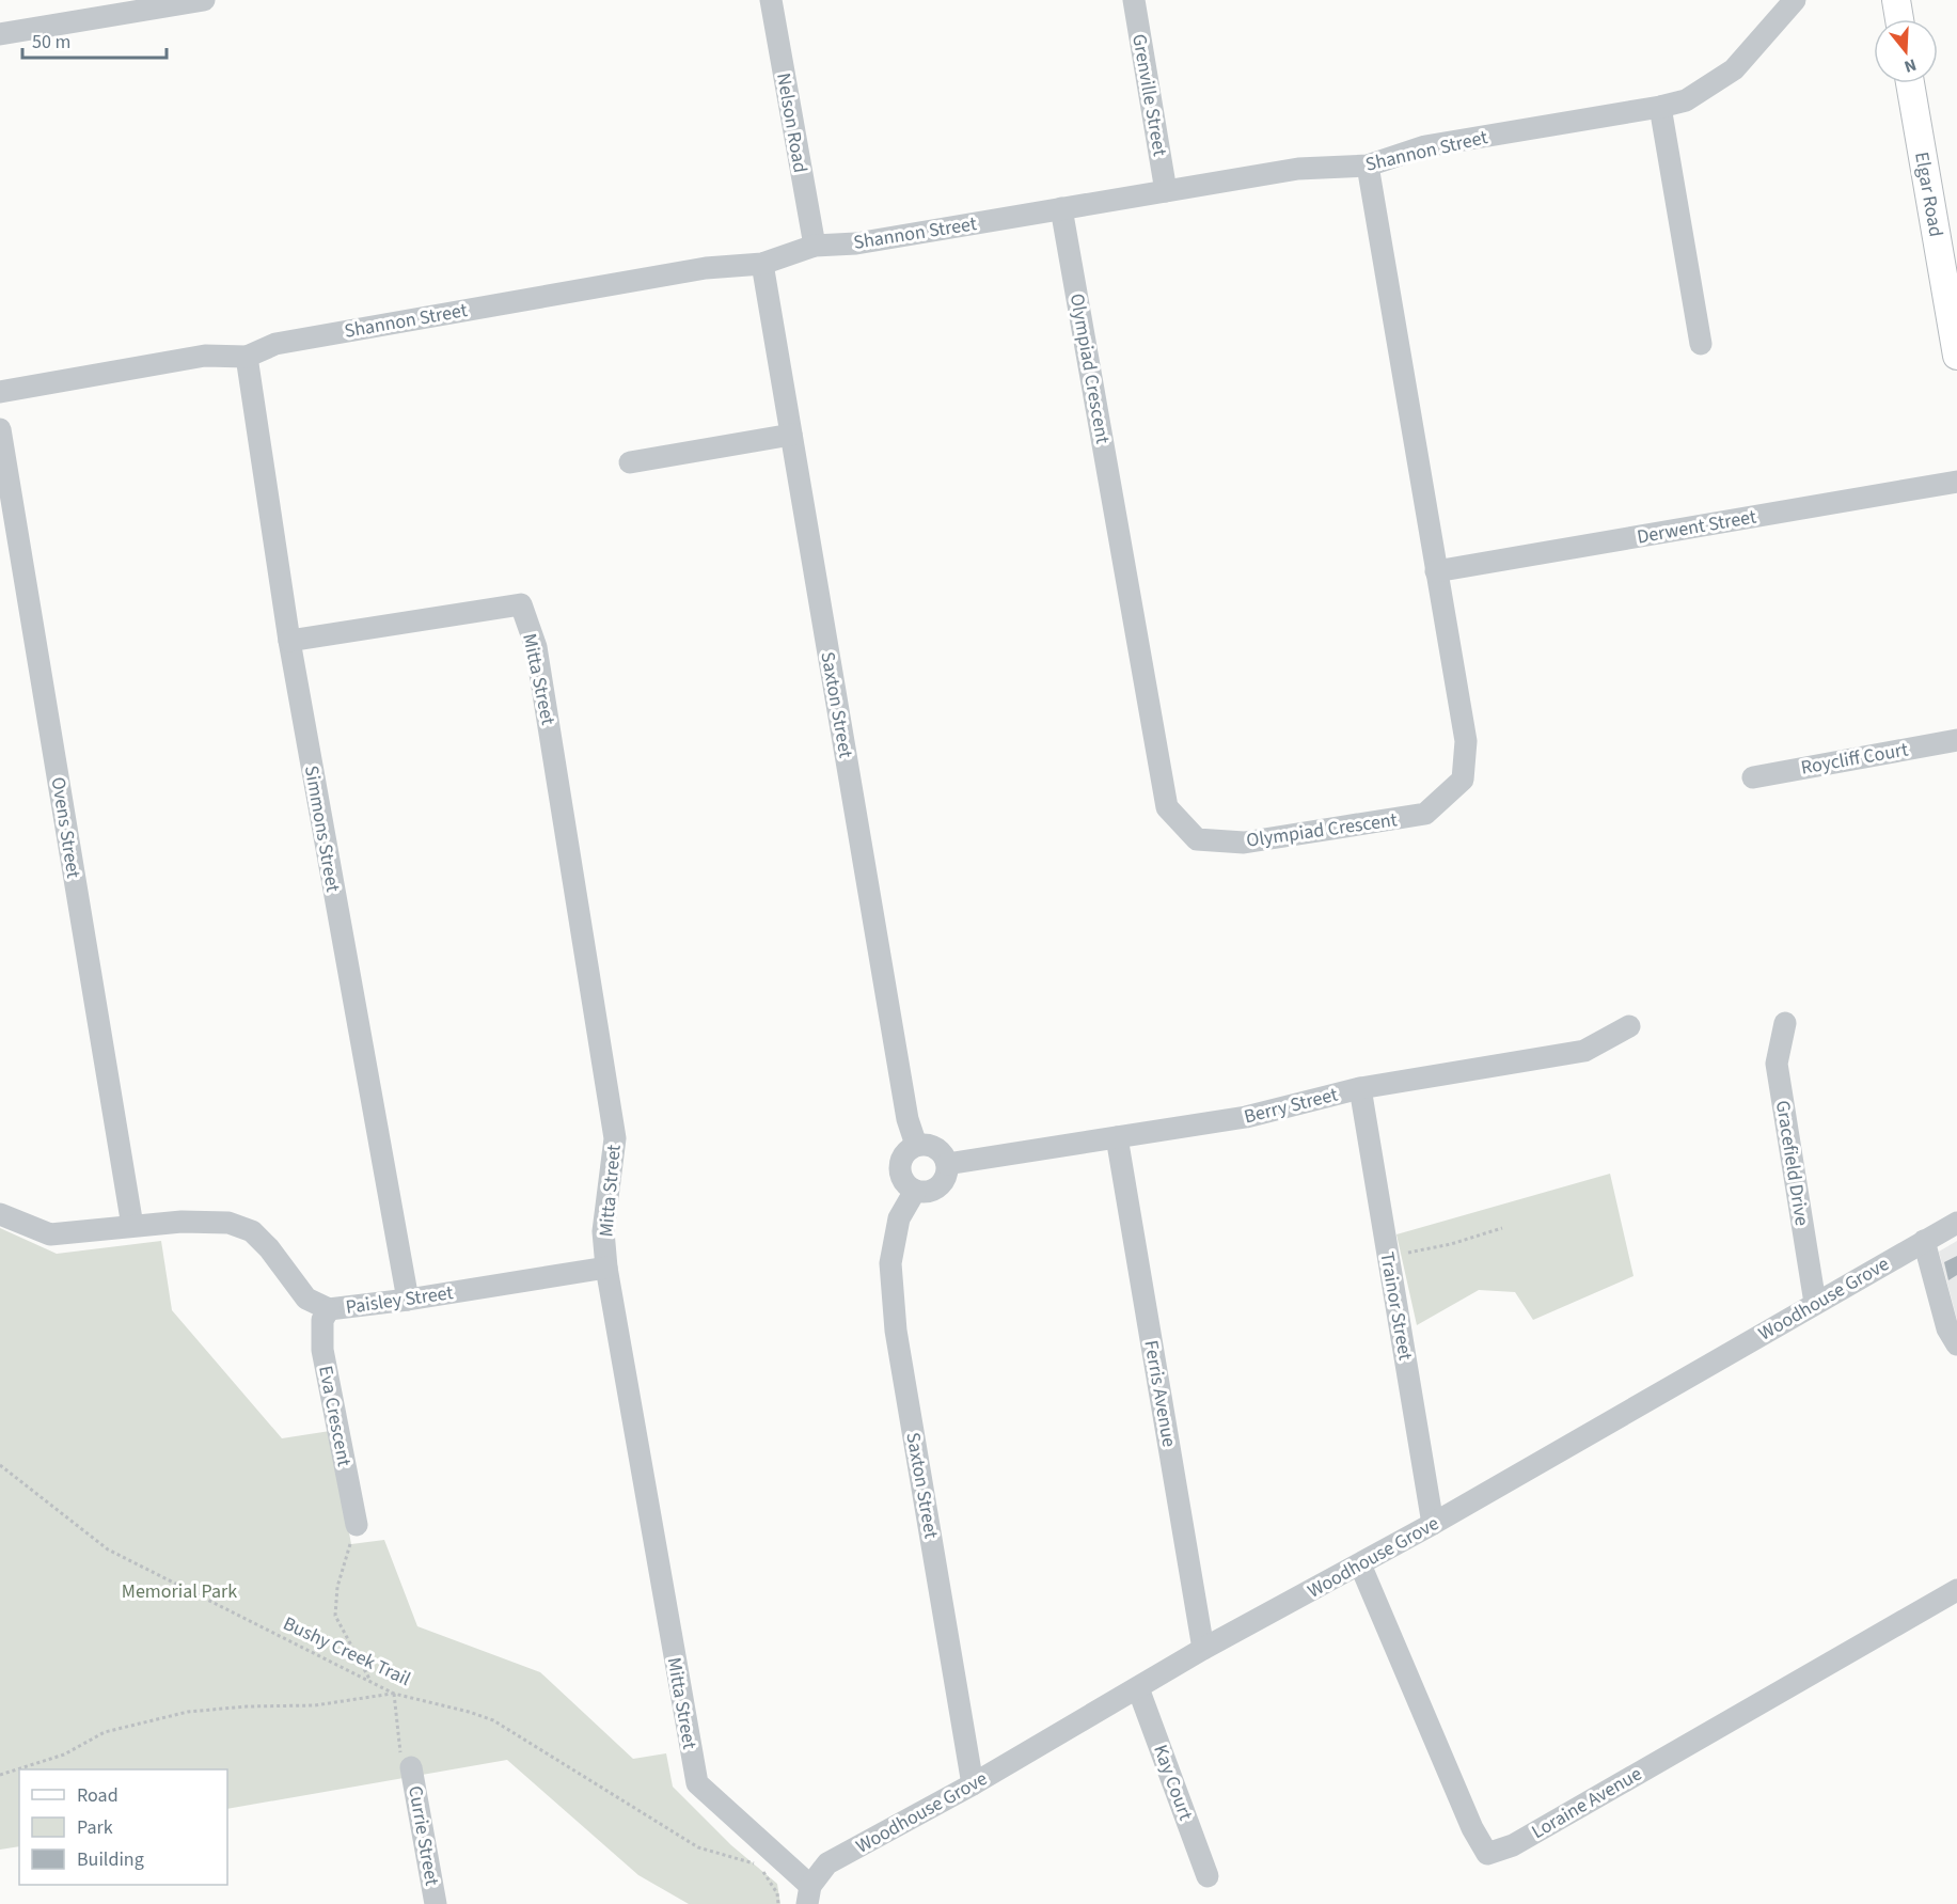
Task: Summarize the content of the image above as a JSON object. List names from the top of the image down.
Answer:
{
  "streets": {
    "main road": ["Elgar Road"],
    "street": [
      "Grenville Street",
      "Nelson Road",
      "Shannon Street",
      "Olympiad Crescent",
      "Derwent Street",
      "Mitta Street",
      "Saxton Street",
      "Roycliff Court",
      "Ovens Street",
      "Simmons Street",
      "Berry Street",
      "Gracefield Drive",
      "Woodhouse Grove",
      "Paisley Street",
      "Trainor Street",
      "Ferris Avenue",
      "Eva Crescent",
      "Kay Court",
      "Loraine Avenue",
      "Currie Street"
    ],
    "path": ["Bushy Creek Trail"]
  },
  "crossings": [
    ["Grenville Street", "Shannon Street"],
    ["Nelson Road", "Shannon Street"],
    ["Shannon Street", "Olympiad Crescent"],
    ["Shannon Street", "Saxton Street"],
    ["Shannon Street", "Simmons Street"],
    ["Olympiad Crescent", "Derwent Street"],
    ["Mitta Street", "Simmons Street"],
    ["Mitta Street", "Woodhouse Grove"],
    ["Mitta Street", "Paisley Street"],
    ["Saxton Street", "Berry Street"],
    ["Saxton Street", "Woodhouse Grove"],
    ["Ovens Street", "Paisley Street"],
    ["Simmons Street", "Paisley Street"],
    ["Berry Street", "Trainor Street"],
    ["Berry Street", "Ferris Avenue"],
    ["Gracefield Drive", "Woodhouse Grove"],
    ["Woodhouse Grove", "Trainor Street"],
    ["Woodhouse Grove", "Ferris Avenue"],
    ["Woodhouse Grove", "Kay Court"],
    ["Woodhouse Grove", "Loraine Avenue"],
    ["Paisley Street", "Eva Crescent"]
  ],
  "parks": ["Memorial Park"],
  "legend": ["Road", "Park", "Building"],
  "scale_bar": "50 m",
  "north": "bottom"
}
